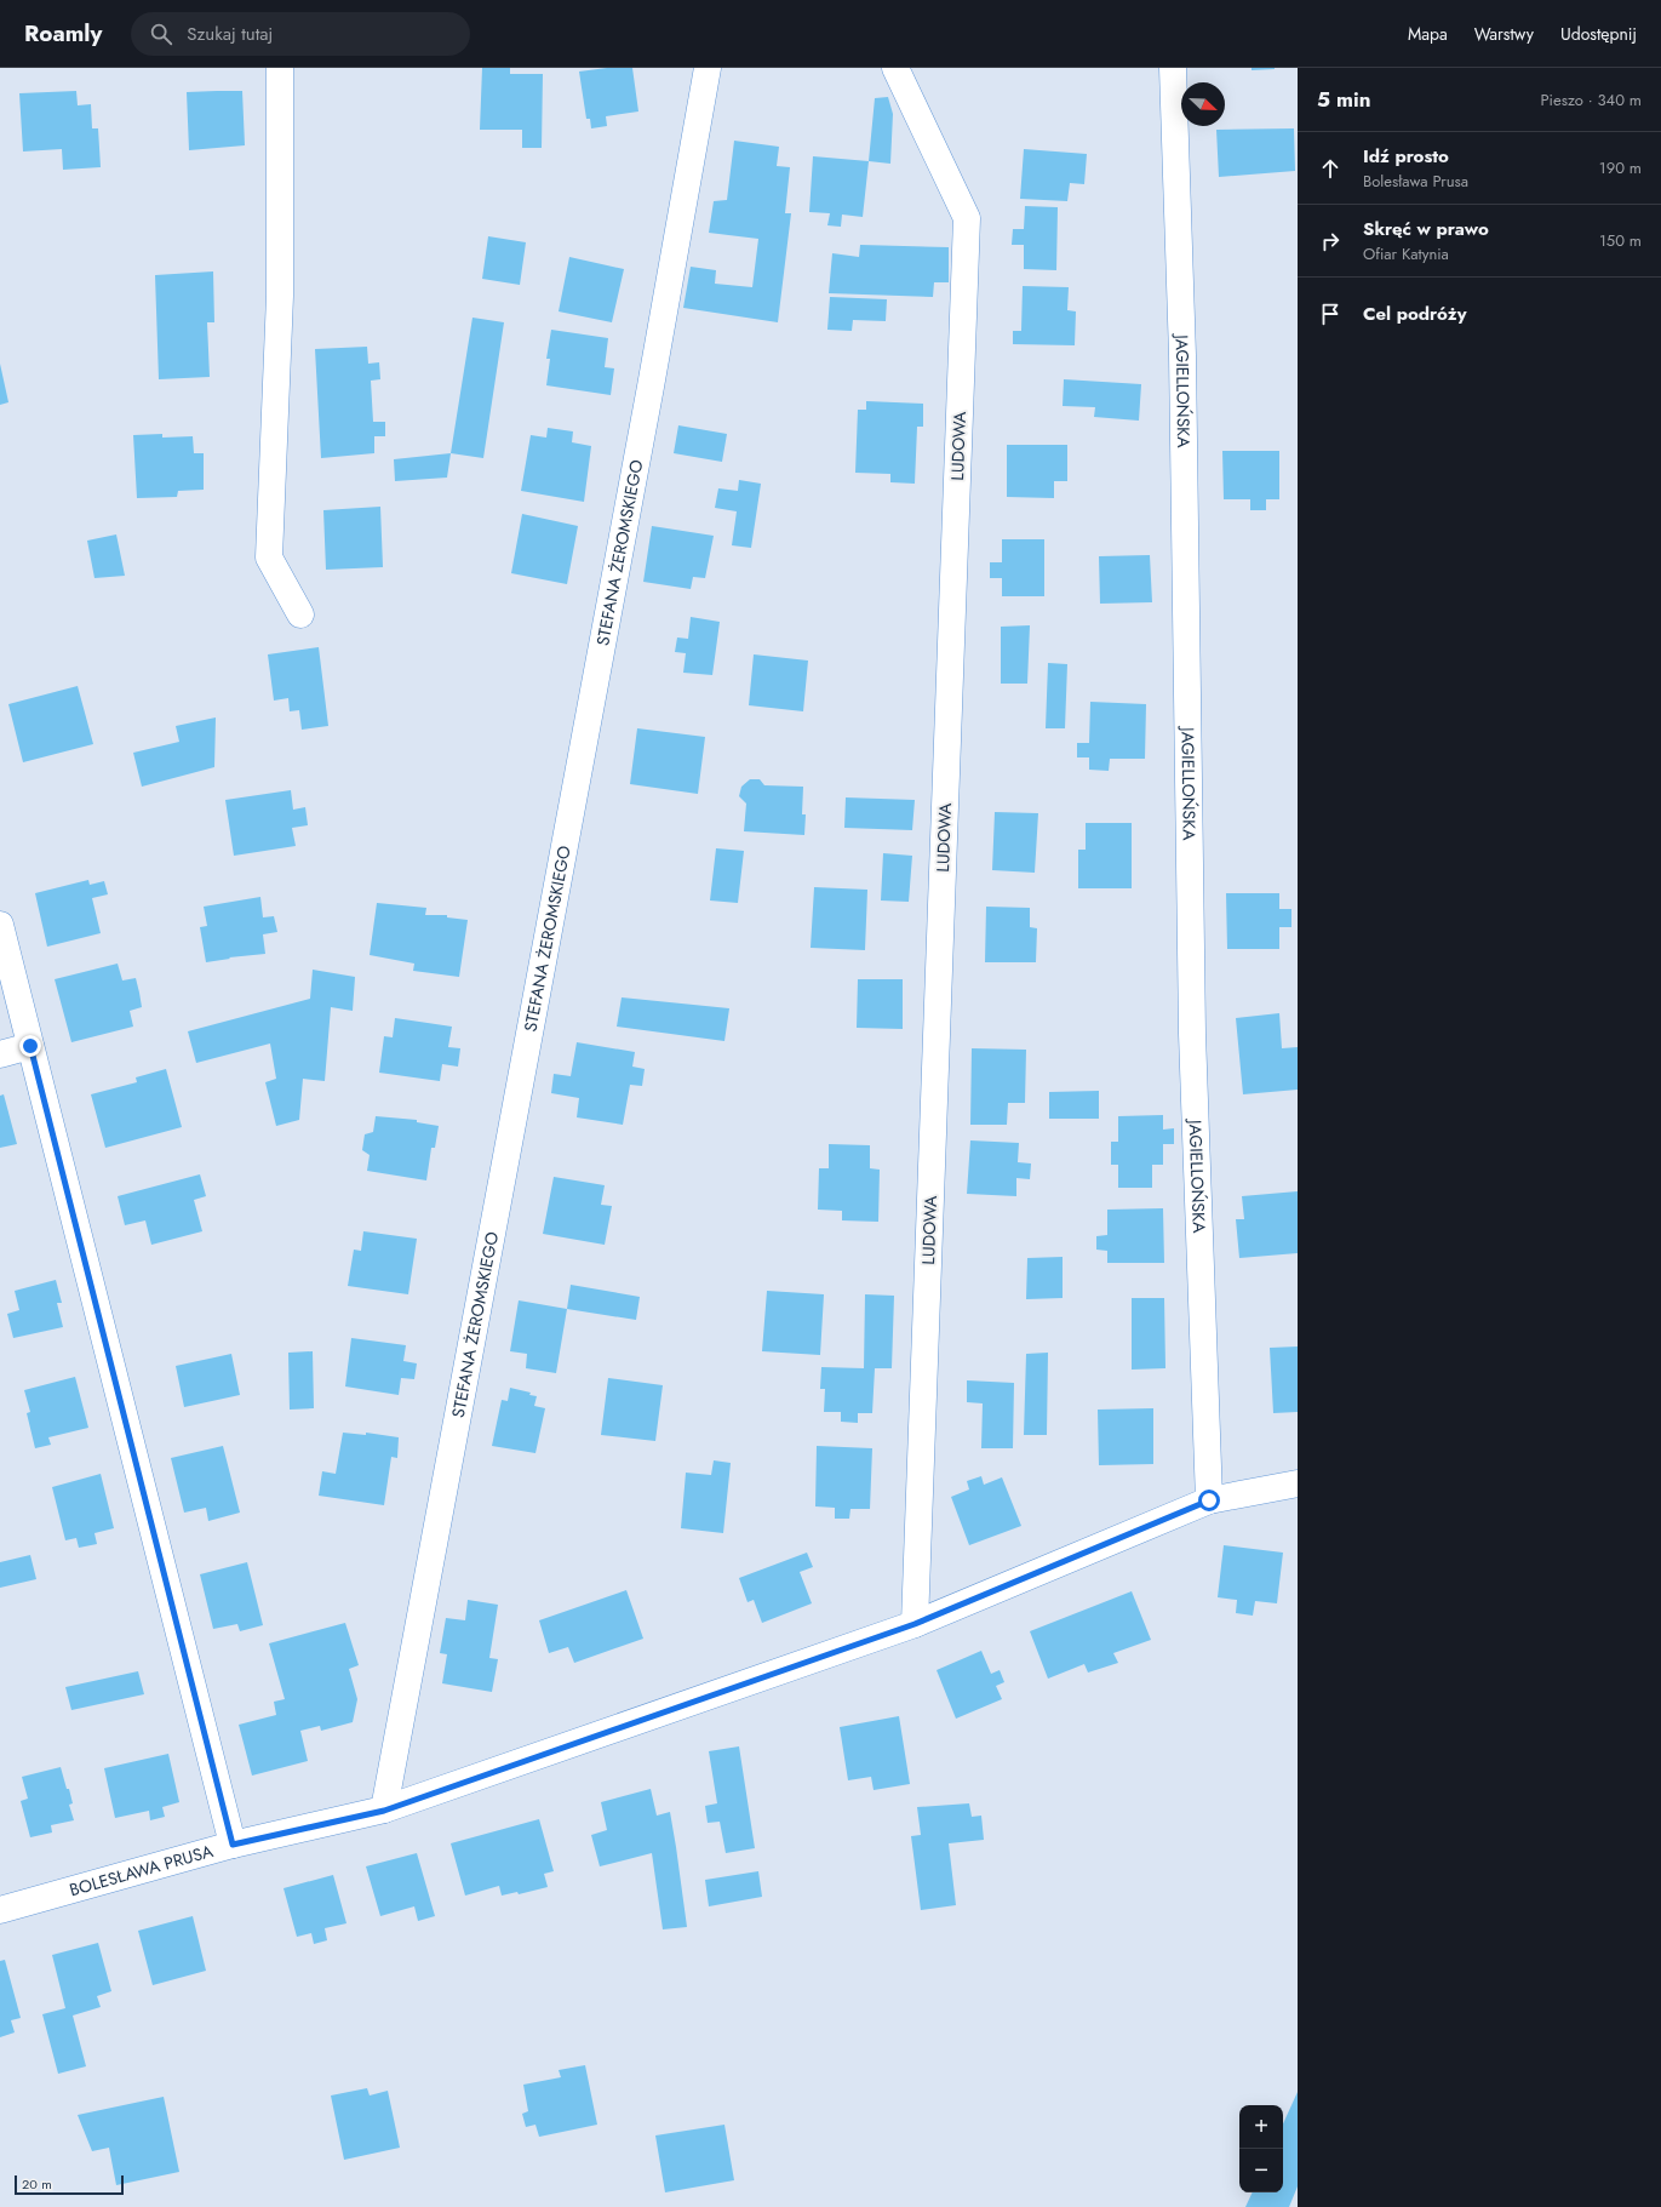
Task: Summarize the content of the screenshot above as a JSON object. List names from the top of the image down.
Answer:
{
  "streets": {
    "street": [
      "JAGIELLOŃSKA",
      "LUDOWA",
      "STEFANA ŻEROMSKIEGO",
      "BOLESŁAWA PRUSA"
    ]
  },
  "crossings": [
    ["JAGIELLOŃSKA", "BOLESŁAWA PRUSA"],
    ["LUDOWA", "BOLESŁAWA PRUSA"],
    ["STEFANA ŻEROMSKIEGO", "BOLESŁAWA PRUSA"]
  ],
  "scale_bar": "20 m",
  "north": "bottom right",
  "page": {
    "header": "Roamly",
    "search": "Szukaj tutaj",
    "nav": ["Mapa", "Warstwy", "Udostępnij"],
    "heading": ["5 min", "Pieszo · 340 m"],
    "list": [
      ["Idź prosto", "Bolesława Prusa", "190 m"],
      ["Skręć w prawo", "Ofiar Katynia", "150 m"],
      "Cel podróży"
    ],
    "map_buttons": ["+", "−"],
    "scale": "20 m"
  }
}
